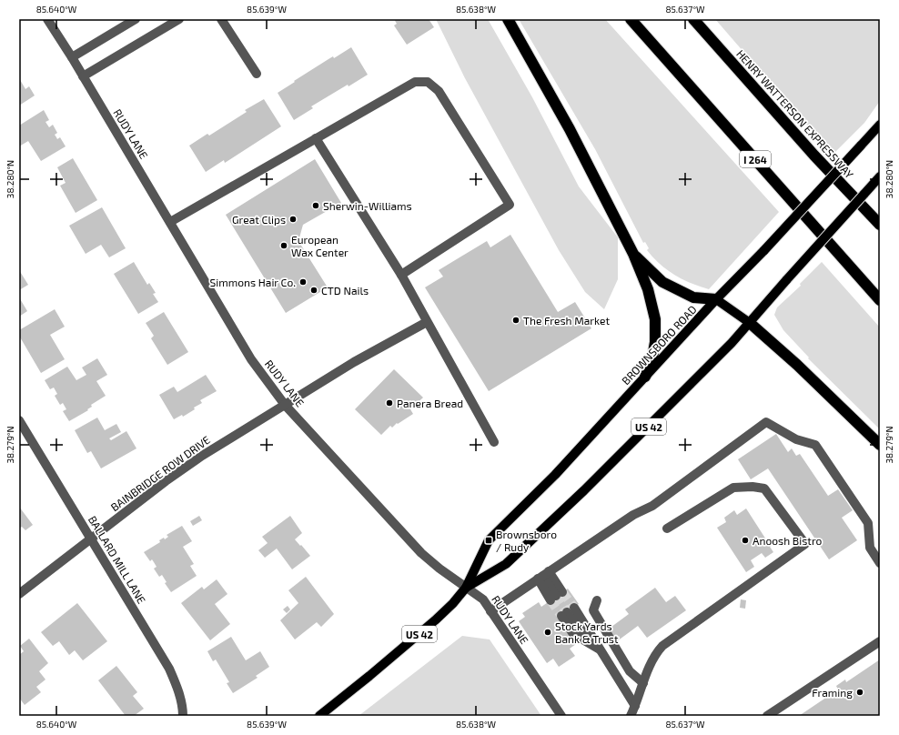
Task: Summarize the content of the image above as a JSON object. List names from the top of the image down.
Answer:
{
  "streets": {
    "highway": ["HENRY WATTERSON EXPRESSWAY", "I 264"],
    "main road": ["BROWNSBORO ROAD", "US 42"],
    "street": ["RUDY LANE", "BAINBRIDGE ROW DRIVE", "BALLARD MILL LANE"]
  },
  "crossings": [
    ["RUDY LANE", "BROWNSBORO ROAD"],
    ["RUDY LANE", "BAINBRIDGE ROW DRIVE"],
    ["BAINBRIDGE ROW DRIVE", "BALLARD MILL LANE"]
  ],
  "places": {
    "other": [
      "Sherwin-Williams",
      "Great Clips",
      "European Wax Center",
      "Simmons Hair Co.",
      "CTD Nails",
      "The Fresh Market",
      "Panera Bread",
      "Anoosh Bistro",
      "Stock Yards Bank & Trust",
      "Framing"
    ],
    "transit": ["Brownsboro / Rudy"]
  },
  "coordinates": [
    "85.640°W",
    "85.639°W",
    "85.638°W",
    "85.637°W",
    "38.280°N",
    "38.279°N"
  ]
}
